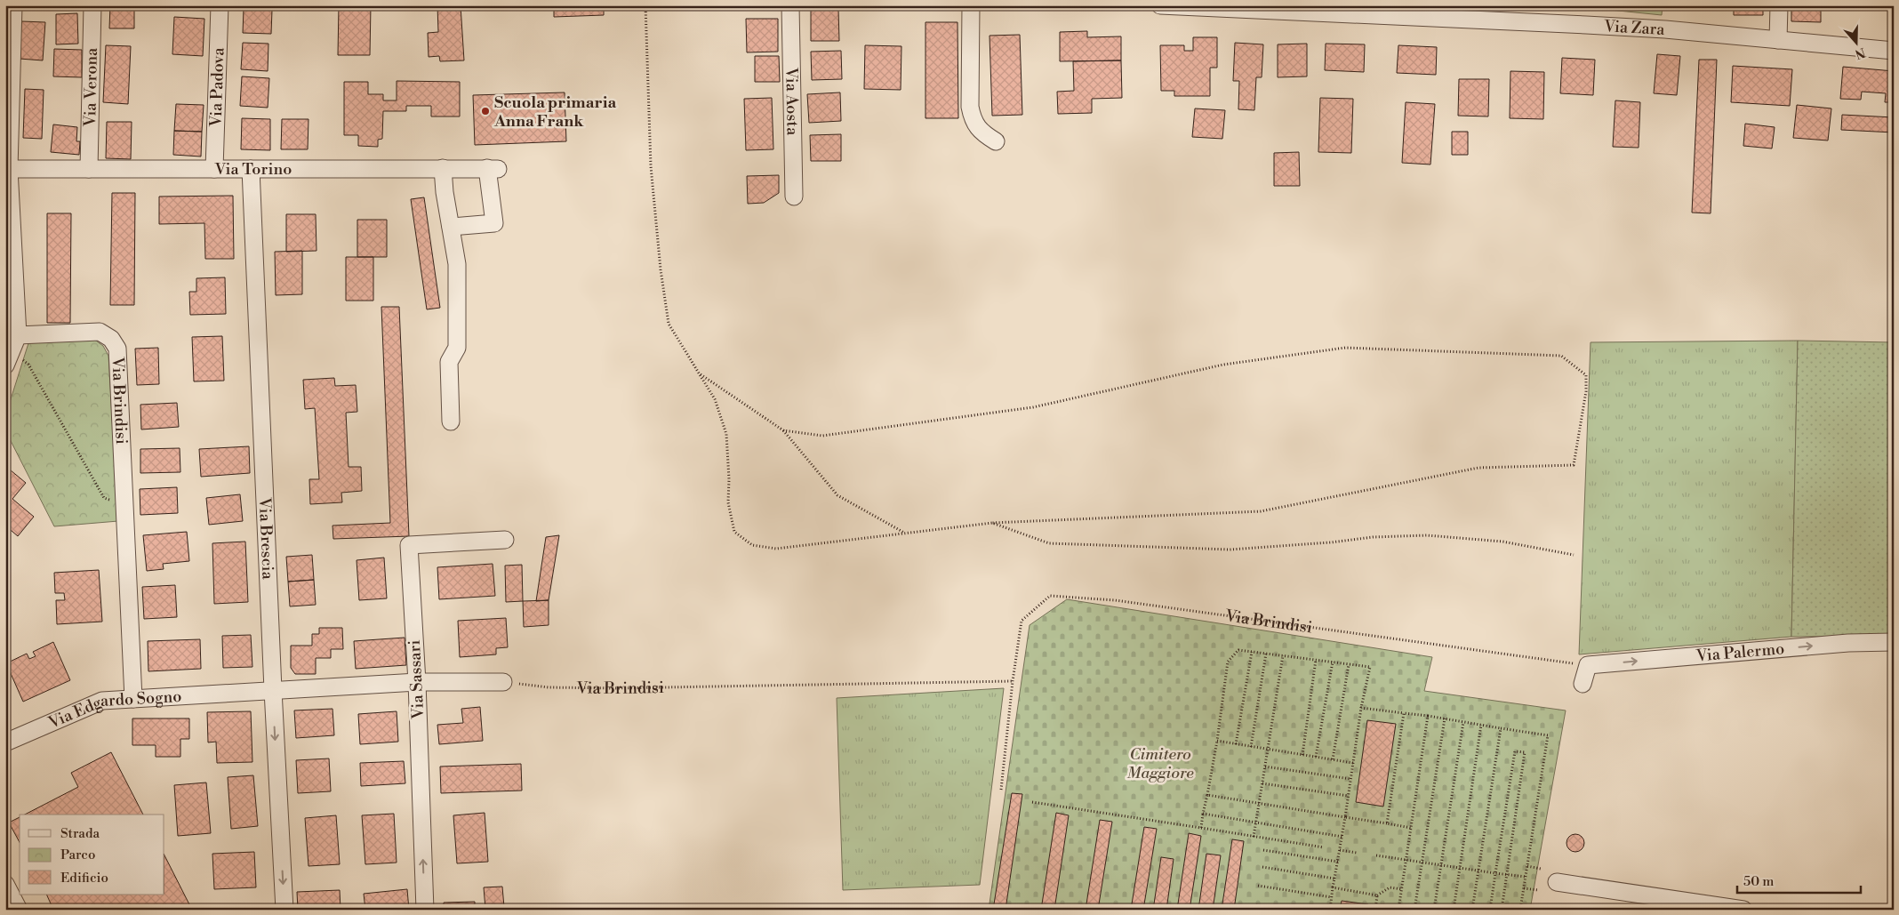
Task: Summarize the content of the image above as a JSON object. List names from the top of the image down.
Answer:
{
  "streets": {
    "street": [
      "Via Zara",
      "Via Verona",
      "Via Padova",
      "Via Aosta",
      "Via Torino",
      "Via Brindisi",
      "Via Brescia",
      "Via Palermo",
      "Via Sassari",
      "Via Edgardo Sogno"
    ]
  },
  "crossings": [
    ["Via Verona", "Via Torino"],
    ["Via Padova", "Via Torino"],
    ["Via Torino", "Via Brescia"],
    ["Via Brindisi", "Via Palermo"],
    ["Via Brindisi", "Via Edgardo Sogno"],
    ["Via Brescia", "Via Edgardo Sogno"]
  ],
  "one_way": ["Via Palermo", "Via Sassari"],
  "parks": ["Cimitero Maggiore"],
  "places": ["Scuola primaria Anna Frank"],
  "legend": ["Strada", "Parco", "Edificio"],
  "scale_bar": "50 m",
  "north": "bottom"
}
